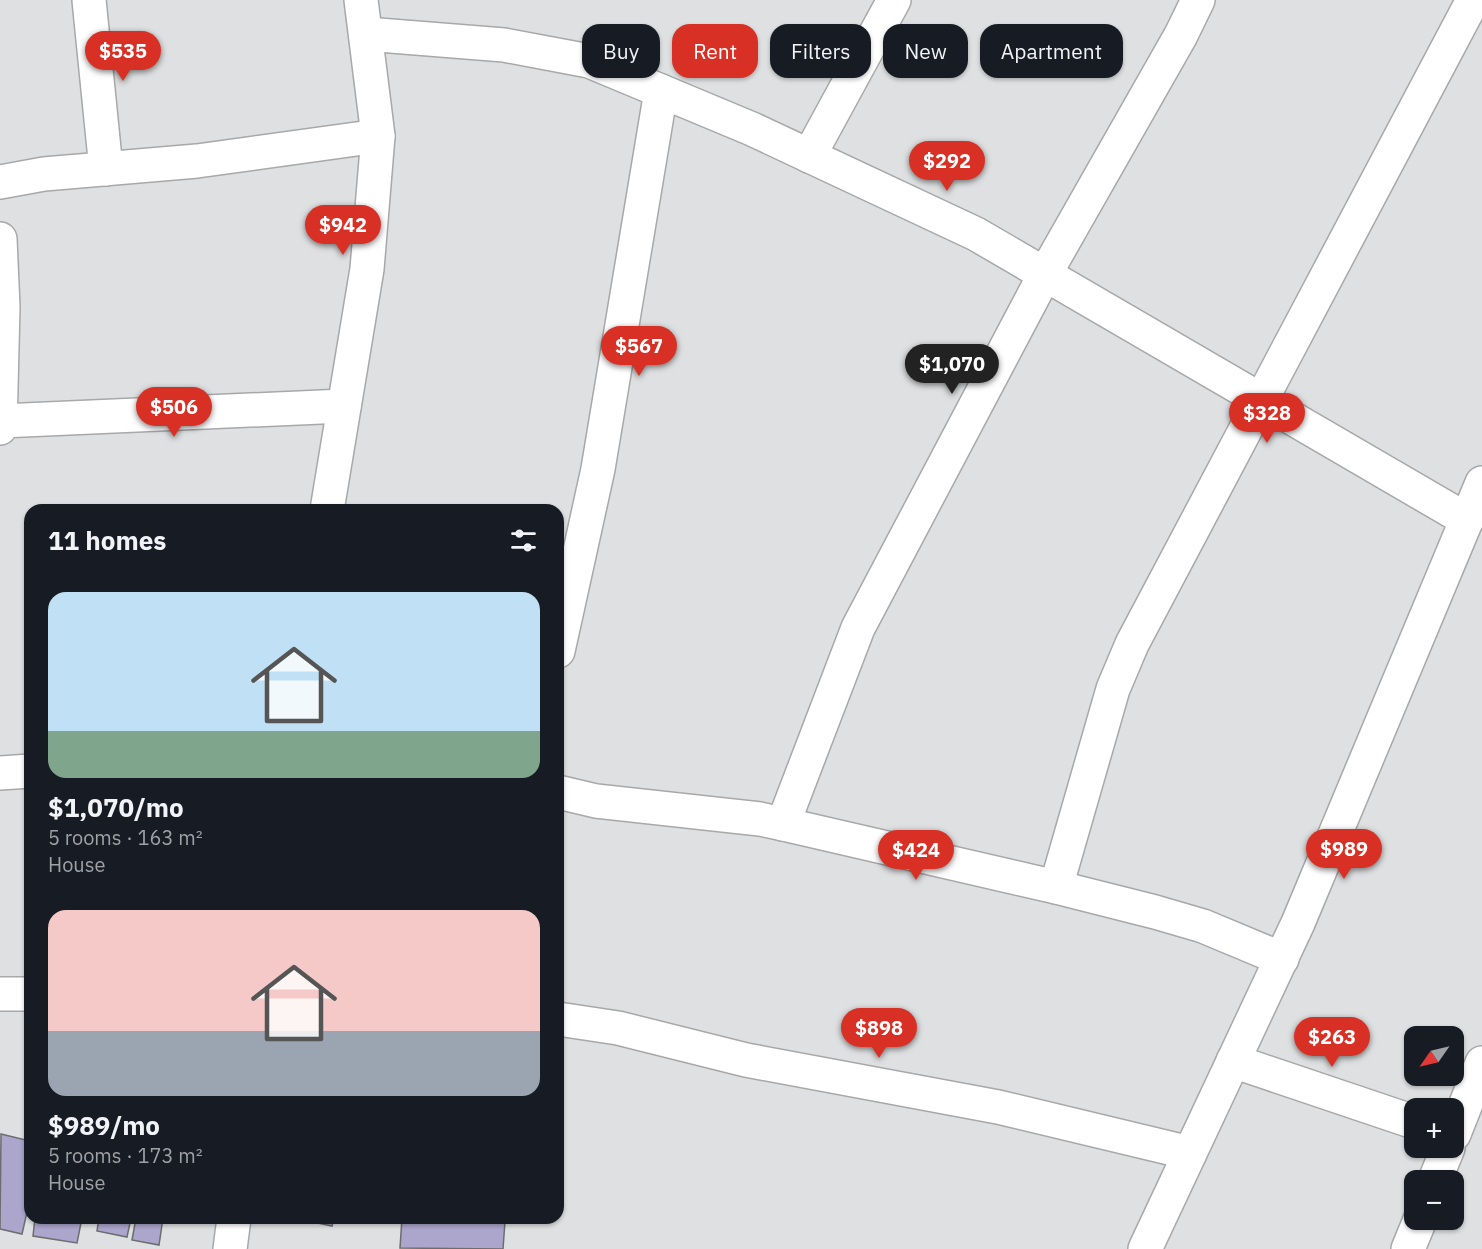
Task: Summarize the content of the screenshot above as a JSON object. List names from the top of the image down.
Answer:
{
  "north": "bottom left",
  "page": {
    "chip": [
      "Buy",
      "Rent",
      "Filters",
      "New",
      "Apartment"
    ],
    "price": [
      "$535",
      "$292",
      "$942",
      "$567",
      "$1,070",
      "$506",
      "$328",
      "$989",
      "$424",
      "$898",
      "$263"
    ],
    "heading": "11 homes",
    "list": [
      {
        "name": "$1,070/mo",
        "note": "5 rooms · 163 m² · House"
      },
      {
        "name": "$989/mo",
        "note": "5 rooms · 173 m² · House"
      }
    ],
    "map_buttons": ["+", "−"]
  }
}
